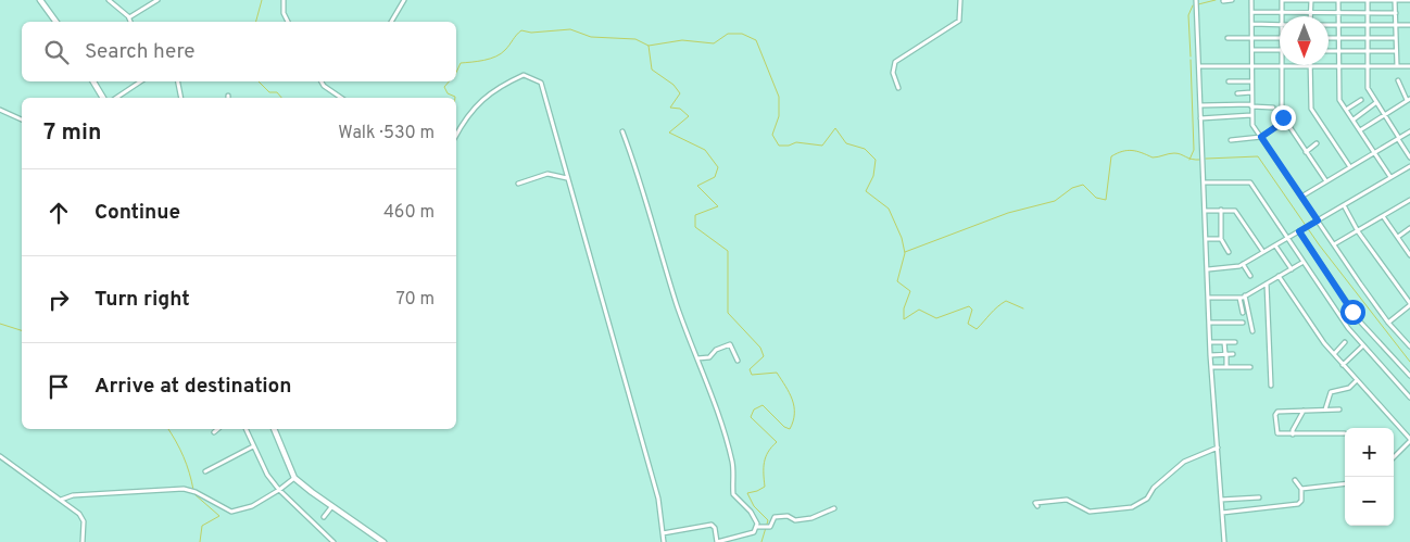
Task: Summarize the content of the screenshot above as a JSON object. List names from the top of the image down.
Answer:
{
  "north": "bottom",
  "page": {
    "search": "Search here",
    "heading": ["7 min", "Walk · 530 m"],
    "list": [
      ["Continue", "460 m"],
      ["Turn right", "70 m"],
      "Arrive at destination"
    ],
    "map_buttons": ["+", "−"]
  }
}
